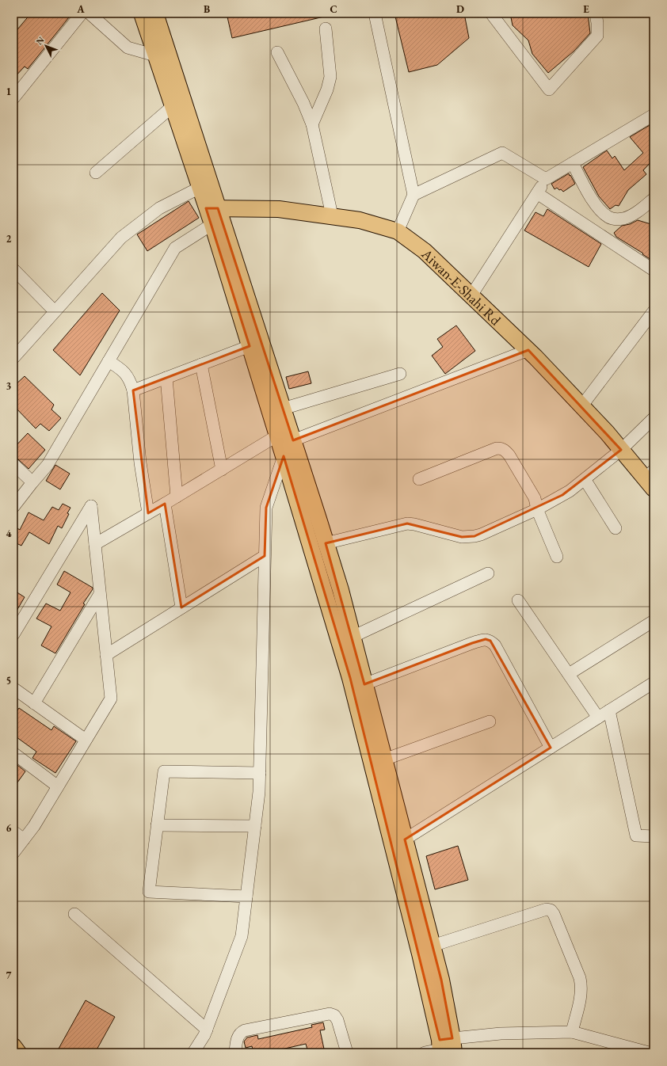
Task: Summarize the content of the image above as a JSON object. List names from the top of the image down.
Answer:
{
  "streets": {
    "main road": ["Aiwan-E-Shahi Rd"]
  },
  "north": "top left",
  "grid": {
    "columns": [
      "A",
      "B",
      "C",
      "D",
      "E"
    ],
    "rows": [
      "1",
      "2",
      "3",
      "4",
      "5",
      "6",
      "7"
    ]
  }
}
